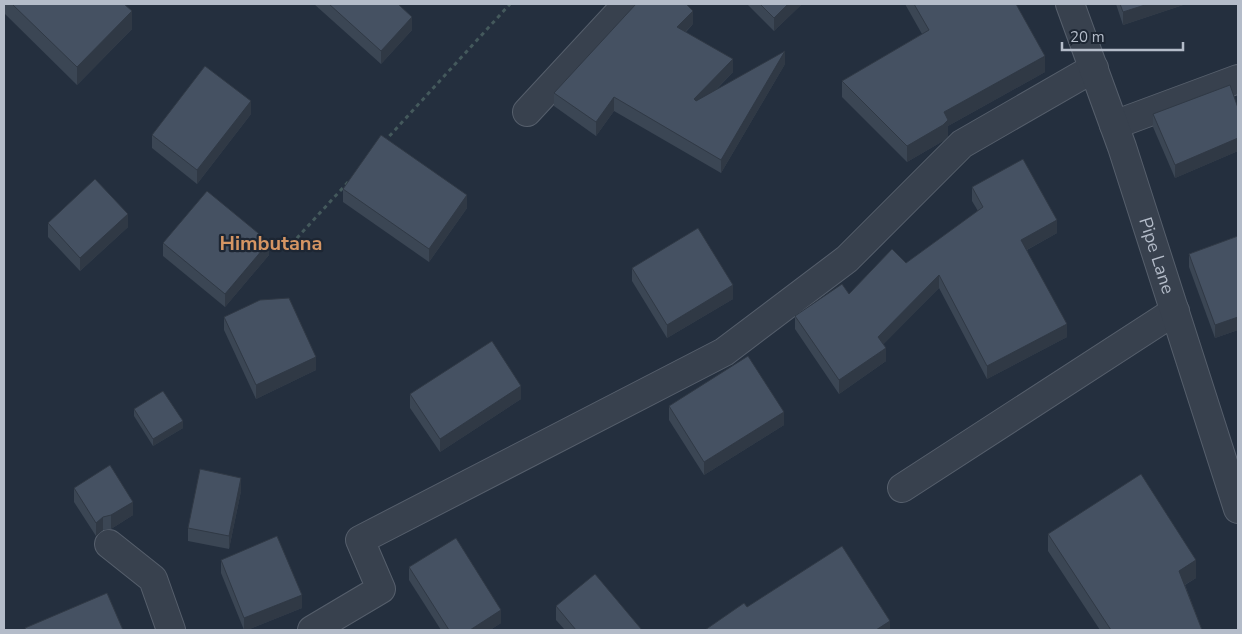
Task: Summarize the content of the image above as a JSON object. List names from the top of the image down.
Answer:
{
  "streets": {
    "street": ["Pipe Lane"]
  },
  "districts": ["Himbutana"],
  "scale_bar": "20 m"
}
